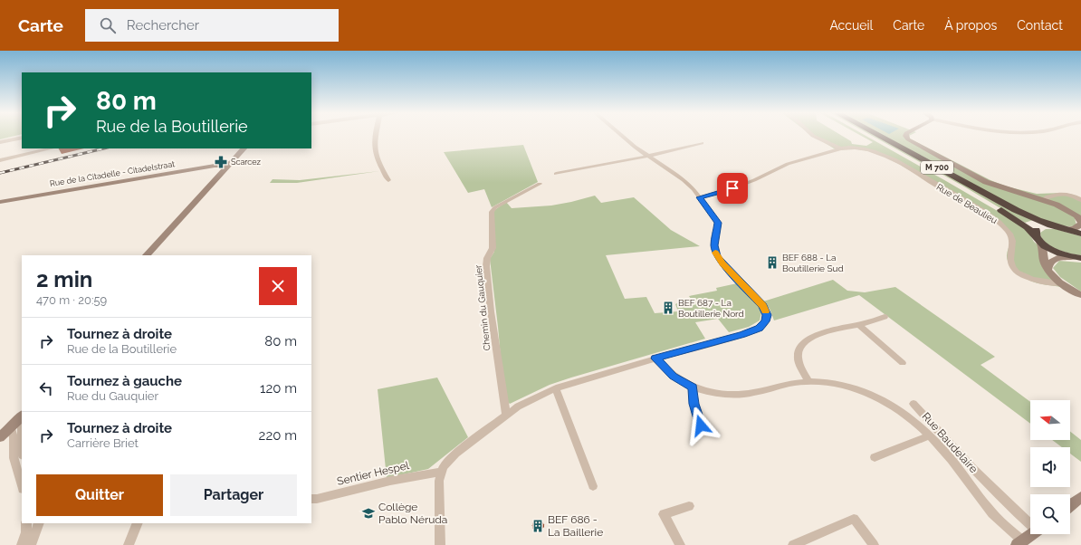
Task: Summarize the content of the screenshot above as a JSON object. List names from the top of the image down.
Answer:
{
  "streets": {
    "highway": ["M 700"],
    "street": [
      "Rue de la Citadelle - Citadelstraat",
      "Rue de Beaulieu",
      "Chemin du Gauquier",
      "Rue Baudelaire",
      "Sentier Hespel"
    ]
  },
  "crossings": [
    ["M 700", "Rue de Beaulieu"]
  ],
  "places": {
    "pharmacy": ["Scarcez"],
    "building": ["BEF 688 - La Boutillerie Sud", "BEF 687 - La Boutillerie Nord", "BEF 686 - La Baillerie"],
    "school or university": ["Collège Pablo Néruda"]
  },
  "north": "left",
  "page": {
    "header": "Carte",
    "search": "Rechercher",
    "nav": [
      "Accueil",
      "Carte",
      "À propos",
      "Contact"
    ],
    "turn": ["80 m", "Rue de la Boutillerie"],
    "heading": ["2 min", "470 m · 20:59"],
    "list": [
      {
        "name": "Tournez à droite",
        "note": "Rue de la Boutillerie",
        "value": "80 m"
      },
      {
        "name": "Tournez à gauche",
        "note": "Rue du Gauquier",
        "value": "120 m"
      },
      {
        "name": "Tournez à droite",
        "note": "Carrière Briet",
        "value": "220 m"
      }
    ],
    "buttons": ["Quitter", "Partager"]
  }
}
